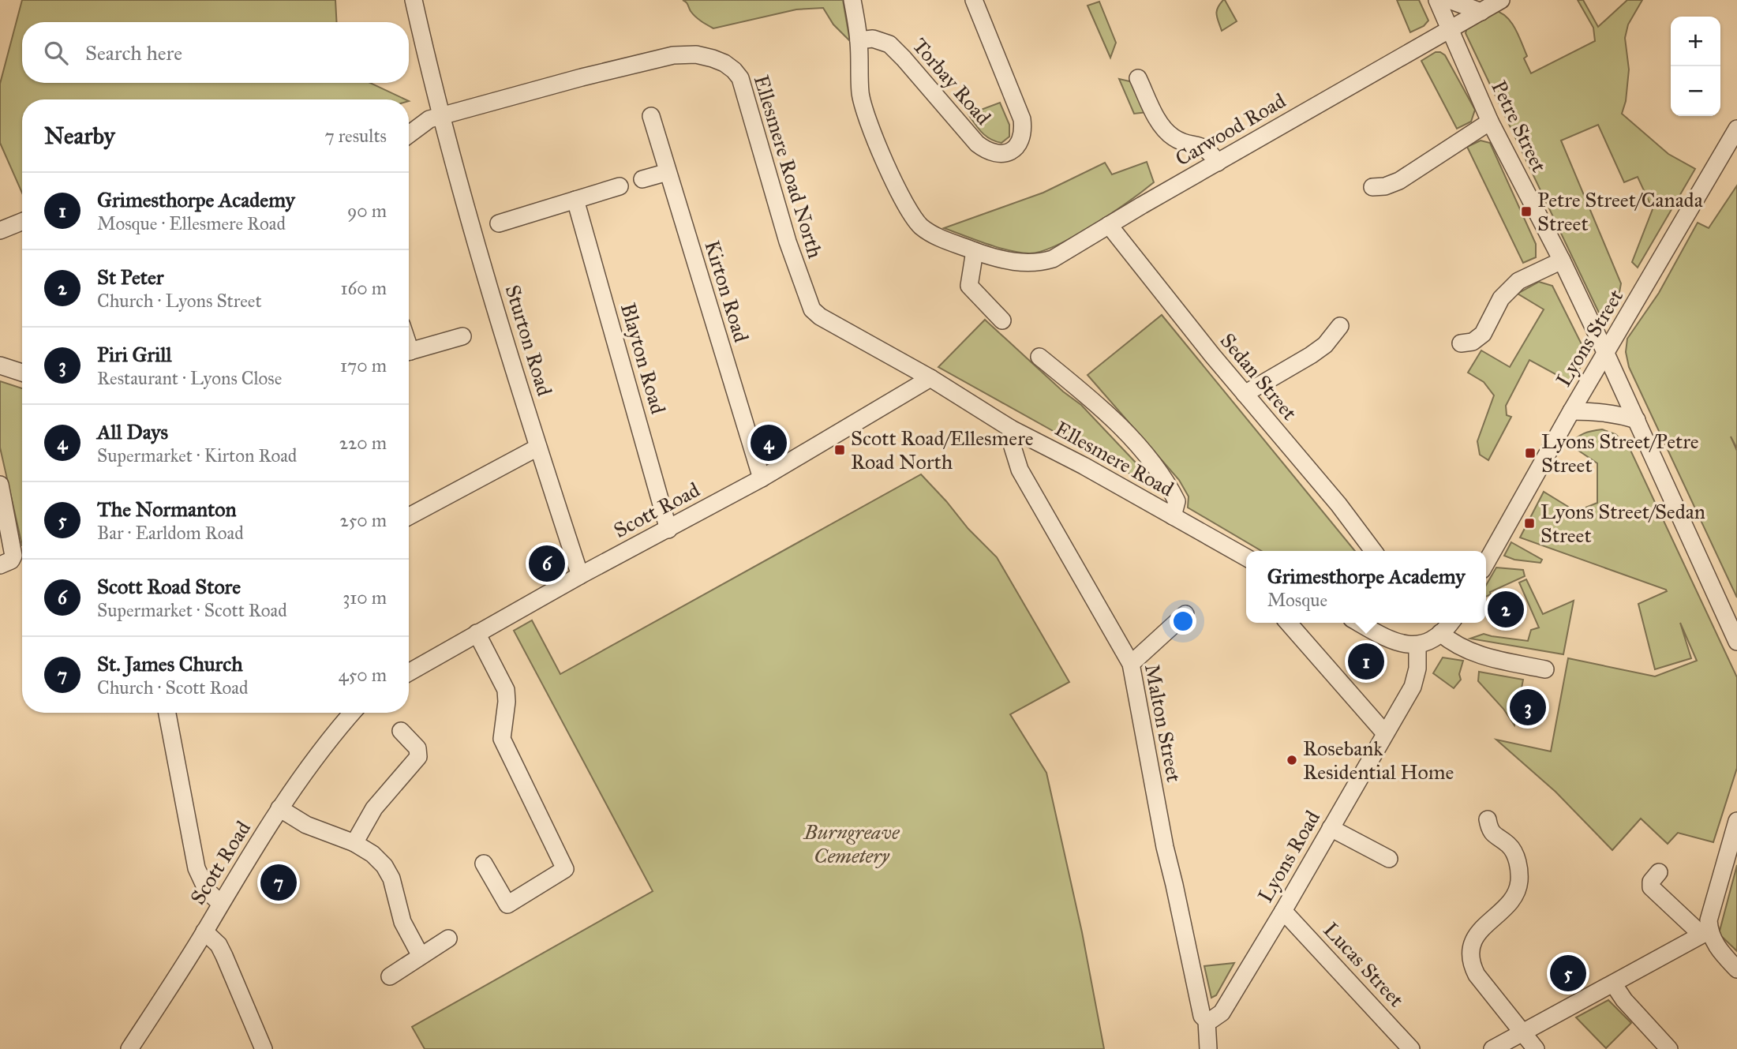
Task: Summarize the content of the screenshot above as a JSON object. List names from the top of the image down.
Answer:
{
  "streets": {
    "street": [
      "Torbay Road",
      "Petre Street",
      "Carwood Road",
      "Ellesmere Road North",
      "Kirton Road",
      "Lyons Street",
      "Sturton Road",
      "Blayton Road",
      "Sedan Street",
      "Ellesmere Road",
      "Scott Road",
      "Malton Street",
      "Lyons Road",
      "Lucas Street"
    ]
  },
  "crossings": [
    ["Torbay Road", "Carwood Road"],
    ["Petre Street", "Carwood Road"],
    ["Petre Street", "Lyons Street"],
    ["Carwood Road", "Sedan Street"],
    ["Ellesmere Road North", "Sturton Road"],
    ["Ellesmere Road North", "Ellesmere Road"],
    ["Ellesmere Road North", "Scott Road"],
    ["Kirton Road", "Scott Road"],
    ["Sturton Road", "Scott Road"],
    ["Blayton Road", "Scott Road"],
    ["Ellesmere Road", "Scott Road"],
    ["Ellesmere Road", "Malton Street"],
    ["Malton Street", "Lyons Road"],
    ["Lyons Road", "Lucas Street"]
  ],
  "parks": ["Burngreave Cemetery"],
  "places": {
    "transit": [
      "Petre Street/Canada Street",
      "Scott Road/Ellesmere Road North",
      "Lyons Street/Petre Street",
      "Lyons Street/Sedan Street"
    ],
    "other": ["Rosebank Residential Home"]
  },
  "page": {
    "map_buttons": ["+", "−"],
    "search": "Search here",
    "heading": ["Nearby", "7 results"],
    "list": [
      {
        "mark": "1",
        "name": "Grimesthorpe Academy",
        "note": "Mosque · Ellesmere Road",
        "value": "90 m"
      },
      {
        "mark": "2",
        "name": "St Peter",
        "note": "Church · Lyons Street",
        "value": "160 m"
      },
      {
        "mark": "3",
        "name": "Piri Grill",
        "note": "Restaurant · Lyons Close",
        "value": "170 m"
      },
      {
        "mark": "4",
        "name": "All Days",
        "note": "Supermarket · Kirton Road",
        "value": "220 m"
      },
      {
        "mark": "5",
        "name": "The Normanton",
        "note": "Bar · Earldom Road",
        "value": "250 m"
      },
      {
        "mark": "6",
        "name": "Scott Road Store",
        "note": "Supermarket · Scott Road",
        "value": "310 m"
      },
      {
        "mark": "7",
        "name": "St. James Church",
        "note": "Church · Scott Road",
        "value": "450 m"
      }
    ],
    "pins": [
      "4",
      "6",
      "2",
      "1",
      "3",
      "7",
      "5"
    ],
    "popup": ["Grimesthorpe Academy", "Mosque"]
  }
}
